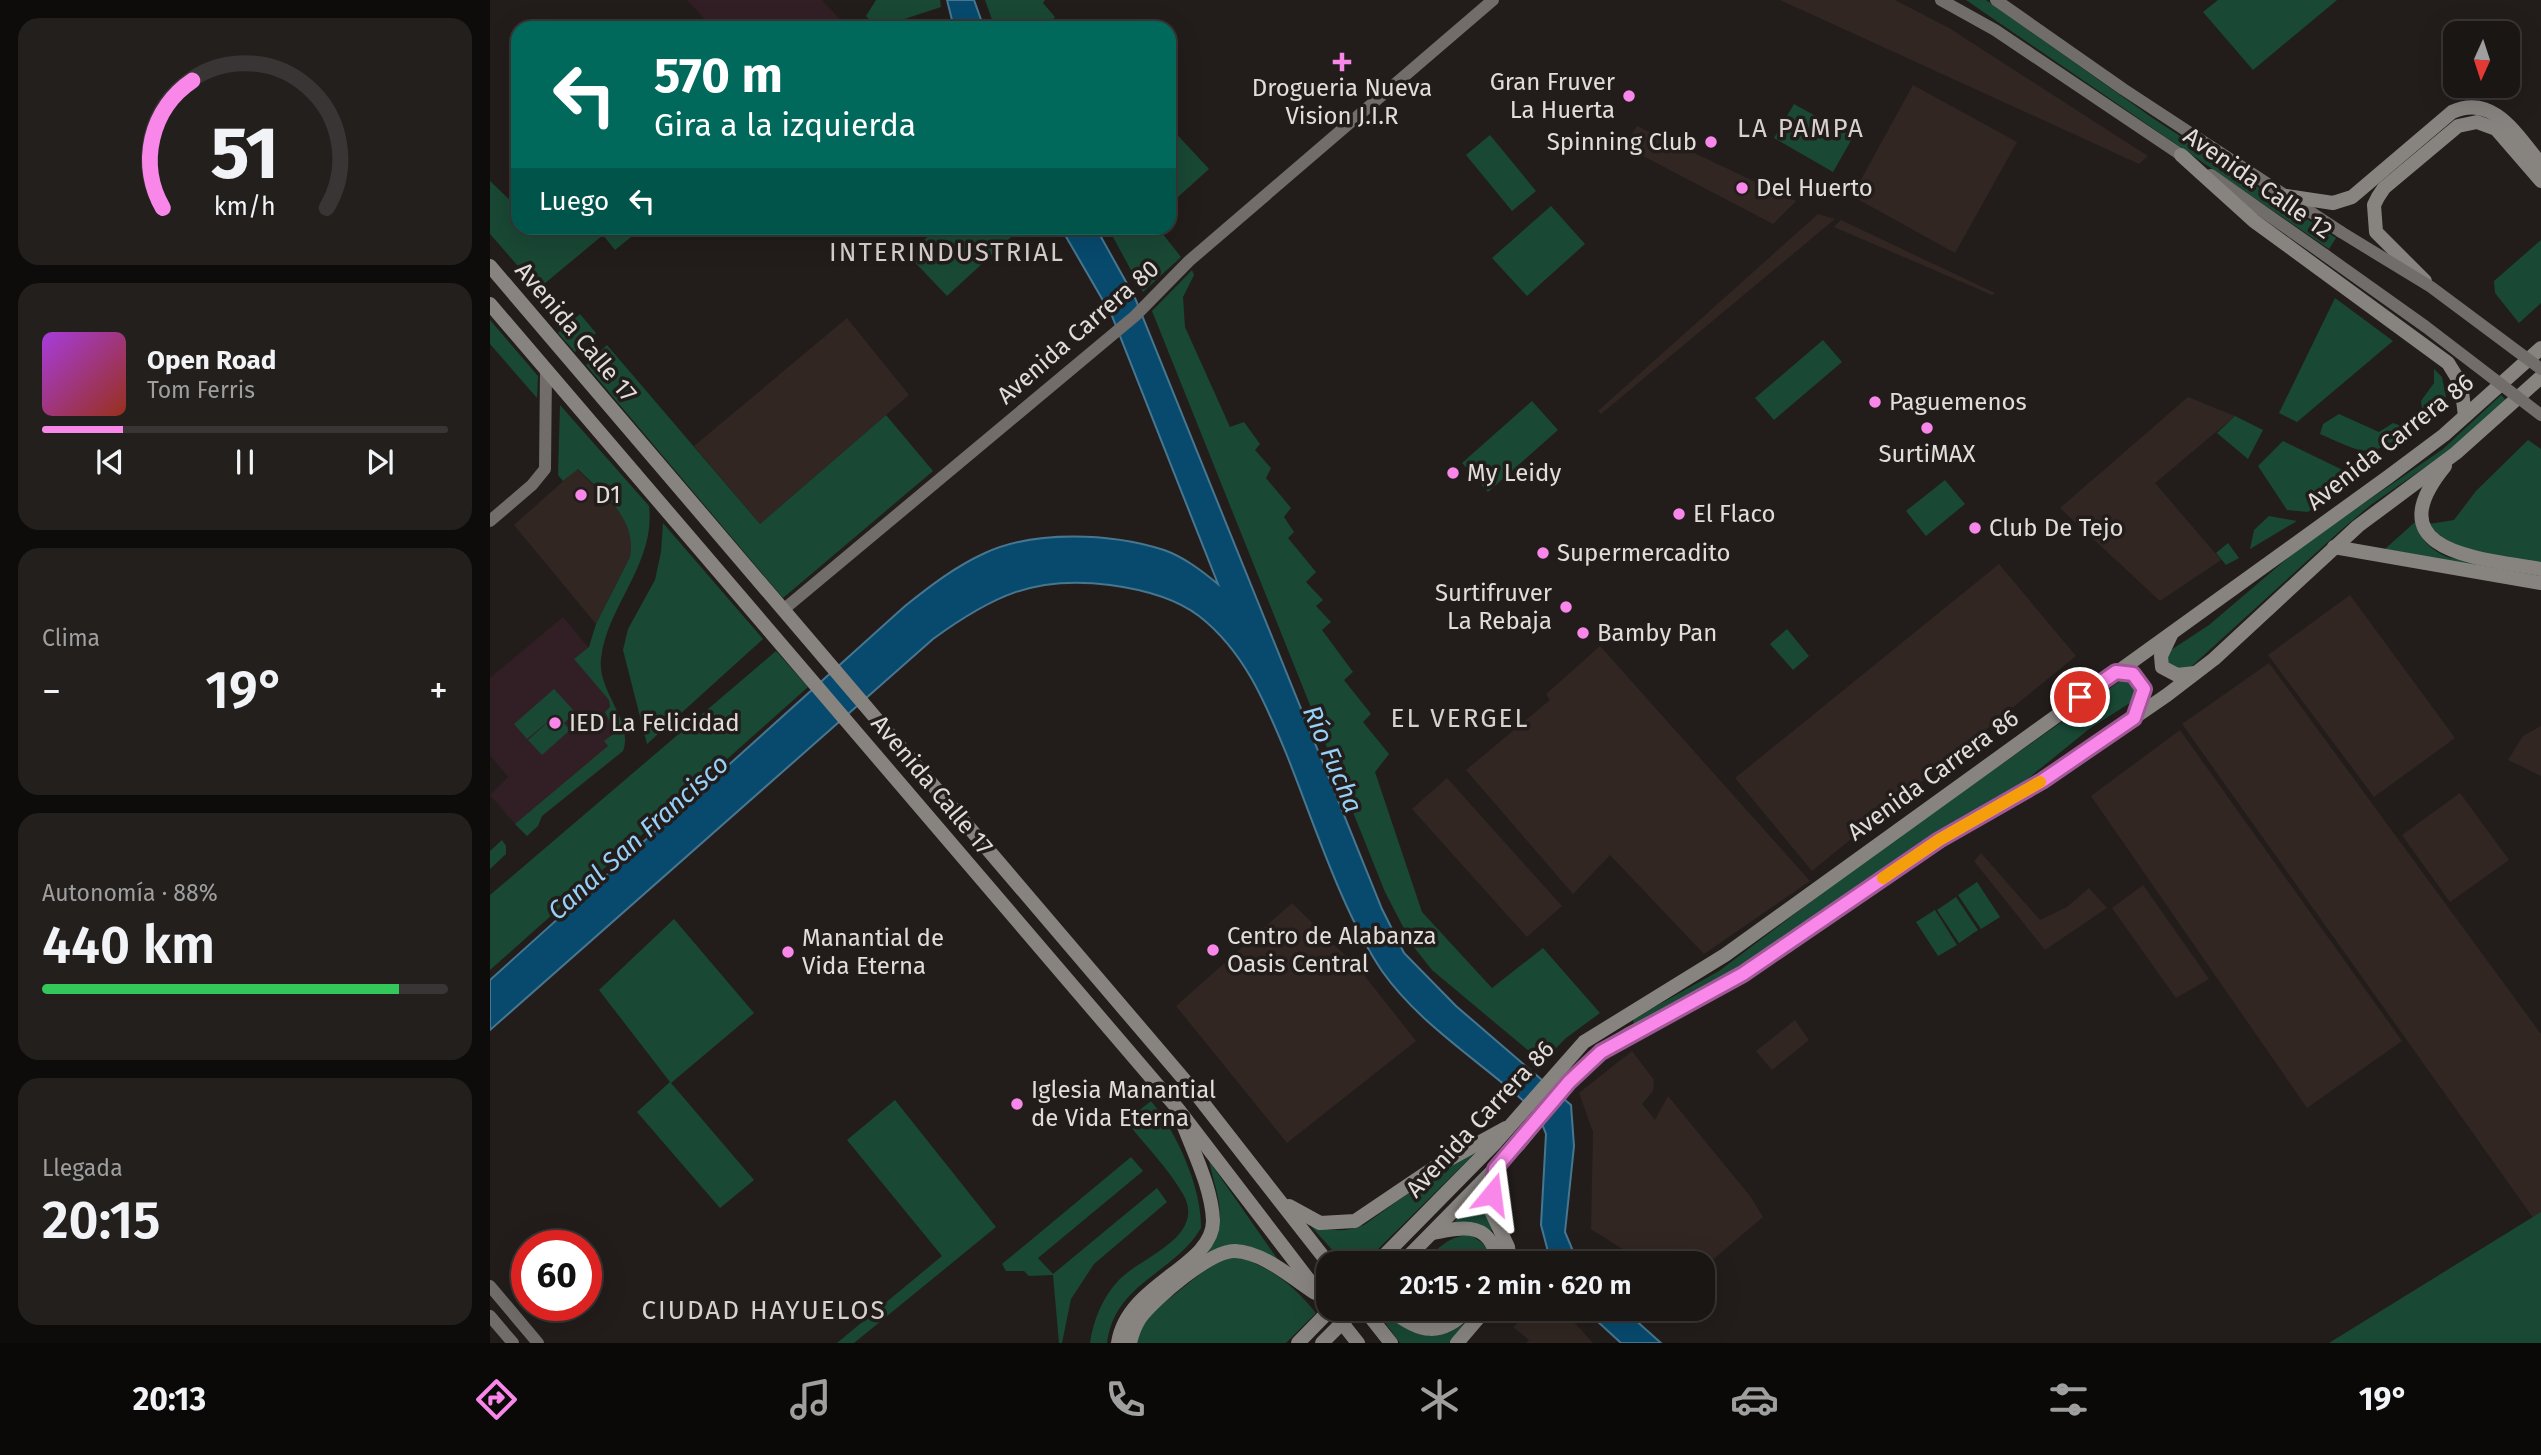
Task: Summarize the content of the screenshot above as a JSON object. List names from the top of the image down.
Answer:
{
  "streets": {
    "main road": [
      "Avenida Calle 12",
      "Avenida Calle 17",
      "Avenida Carrera 80",
      "Avenida Carrera 86"
    ]
  },
  "crossings": [
    ["Avenida Calle 17", "Avenida Carrera 80"]
  ],
  "districts": [
    "LA PAMPA",
    "INTERINDUSTRIAL",
    "EL VERGEL",
    "CIUDAD HAYUELOS"
  ],
  "water": ["Río Fucha", "Canal San Francisco"],
  "places": {
    "health": ["Drogueria Nueva Vision J.I.R"],
    "other": [
      "Gran Fruver La Huerta",
      "Spinning Club",
      "Del Huerto",
      "Paguemenos",
      "SurtiMAX",
      "My Leidy",
      "D1",
      "El Flaco",
      "Club De Tejo",
      "Supermercadito",
      "Surtifruver La Rebaja",
      "Bamby Pan",
      "IED La Felicidad",
      "Centro de Alabanza Oasis Central",
      "Manantial de Vida Eterna",
      "Iglesia Manantial de Vida Eterna"
    ]
  },
  "north": "bottom",
  "page": {
    "turn": ["570 m", "Gira a la izquierda"],
    "then": "Luego",
    "song": ["Open Road", "Tom Ferris"],
    "tile": [
      "Clima",
      ["Autonomía · 88%", "440 km"],
      ["Llegada", "20:15"]
    ],
    "heat": ["−", "19°", "+"],
    "limit": "60",
    "trip": "20:15 · 2 min · 620 m",
    "tabs": ["20:13", "19°"],
    "gauge": ["51", "km/h"]
  }
}
